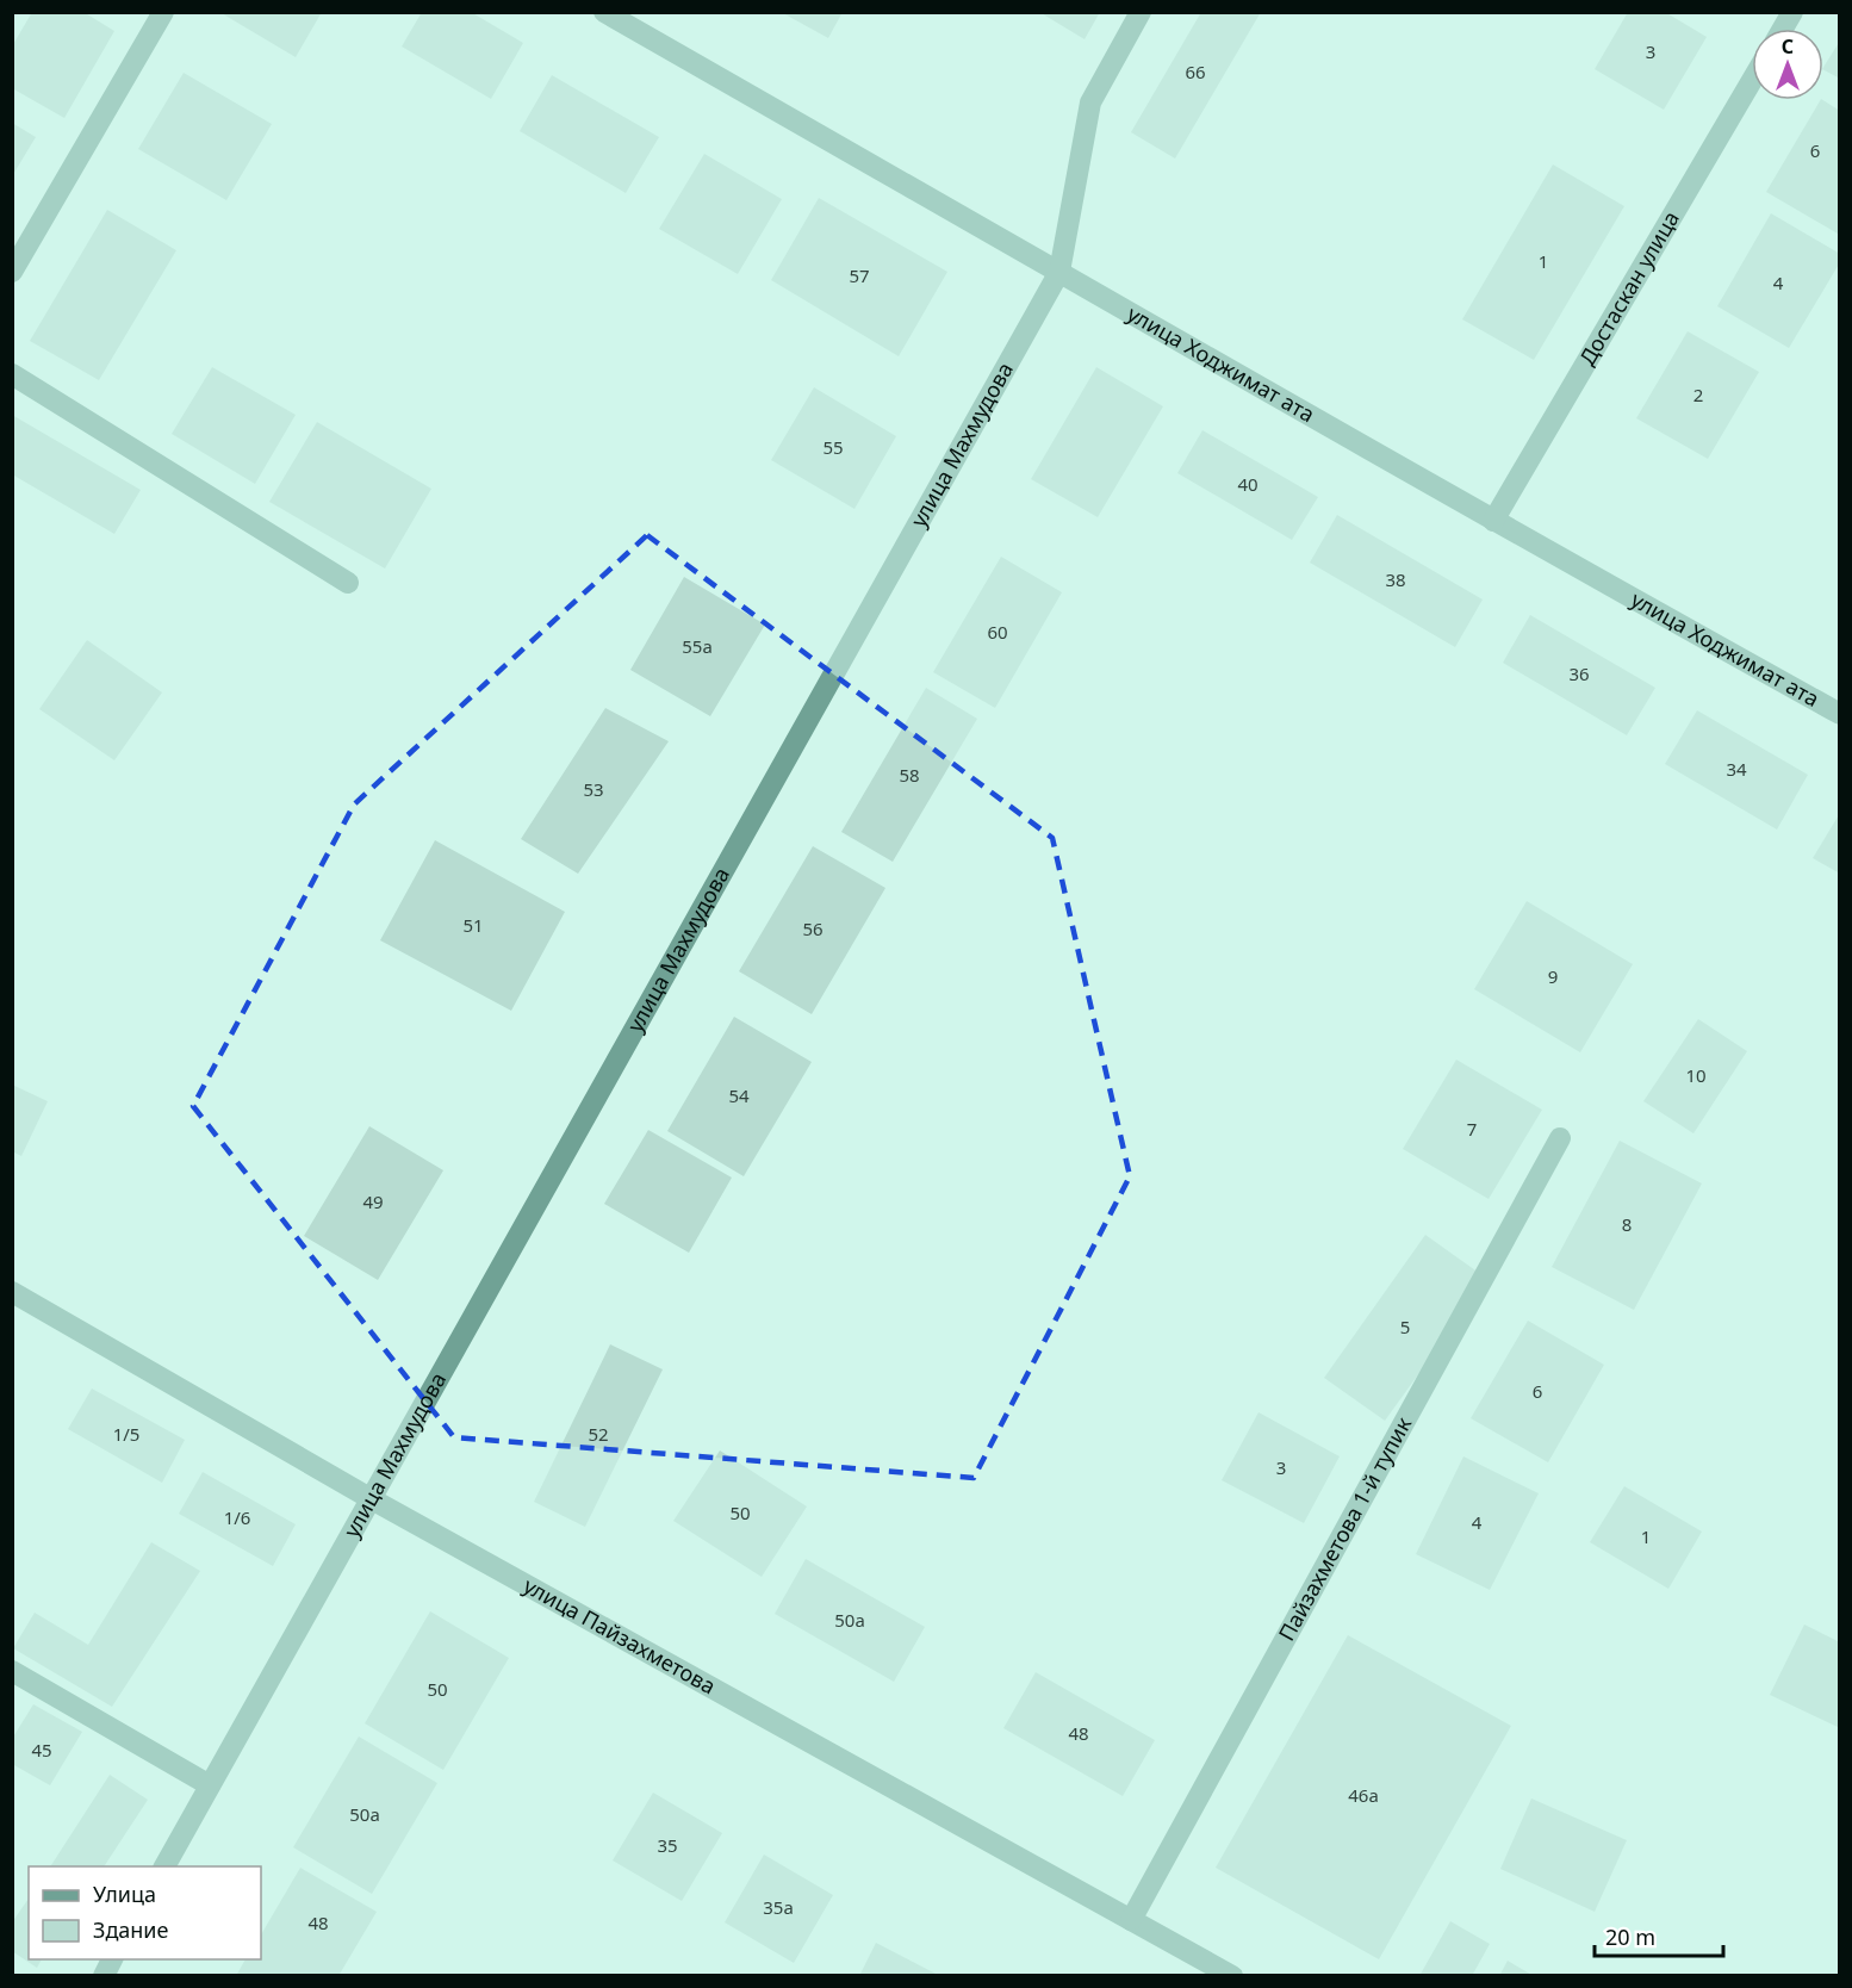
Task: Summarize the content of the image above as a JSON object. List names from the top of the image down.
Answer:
{
  "streets": {
    "street": [
      "Достаскан улица",
      "улица Ходжимат ата",
      "улица Махмудова",
      "Пайзахметова 1-й тупик",
      "улица Пайзахметова"
    ]
  },
  "crossings": [
    ["Достаскан улица", "улица Ходжимат ата"],
    ["улица Ходжимат ата", "улица Махмудова"],
    ["улица Махмудова", "улица Пайзахметова"],
    ["Пайзахметова 1-й тупик", "улица Пайзахметова"]
  ],
  "house_numbers": [
    "3",
    "66",
    "6",
    "1",
    "57",
    "4",
    "2",
    "55",
    "40",
    "38",
    "60",
    "55а",
    "36",
    "34",
    "58",
    "53",
    "51",
    "56",
    "9",
    "10",
    "54",
    "7",
    "49",
    "8",
    "5",
    "6",
    "1/5",
    "52",
    "3",
    "50",
    "1/6",
    "4",
    "1",
    "50а",
    "50",
    "48",
    "45",
    "46а",
    "50а",
    "35",
    "35а",
    "48"
  ],
  "legend": ["Улица", "Здание"],
  "scale_bar": "20 m",
  "north": "top"
}
